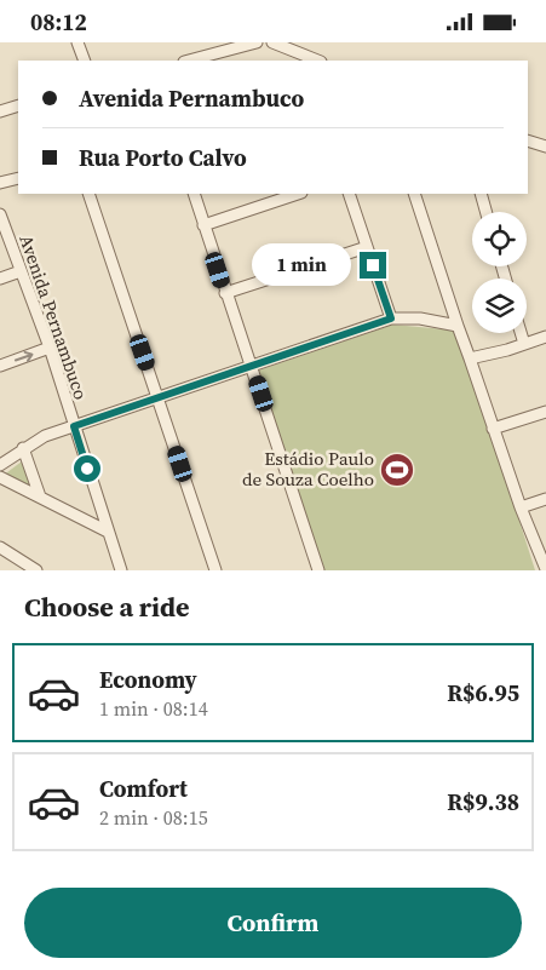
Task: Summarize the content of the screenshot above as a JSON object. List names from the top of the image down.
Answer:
{
  "streets": {
    "street": ["Avenida Pernambuco"]
  },
  "places": {
    "sports": ["Estádio Paulo de Souza Coelho"]
  },
  "page": {
    "status": "08:12",
    "banner": ["Avenida Pernambuco", "Rua Porto Calvo"],
    "bubble": "1 min",
    "heading": "Choose a ride",
    "list": [
      {
        "name": "Economy",
        "note": "1 min · 08:14",
        "value": "R$6.95"
      },
      {
        "name": "Comfort",
        "note": "2 min · 08:15",
        "value": "R$9.38"
      }
    ],
    "buttons": "Confirm"
  }
}
